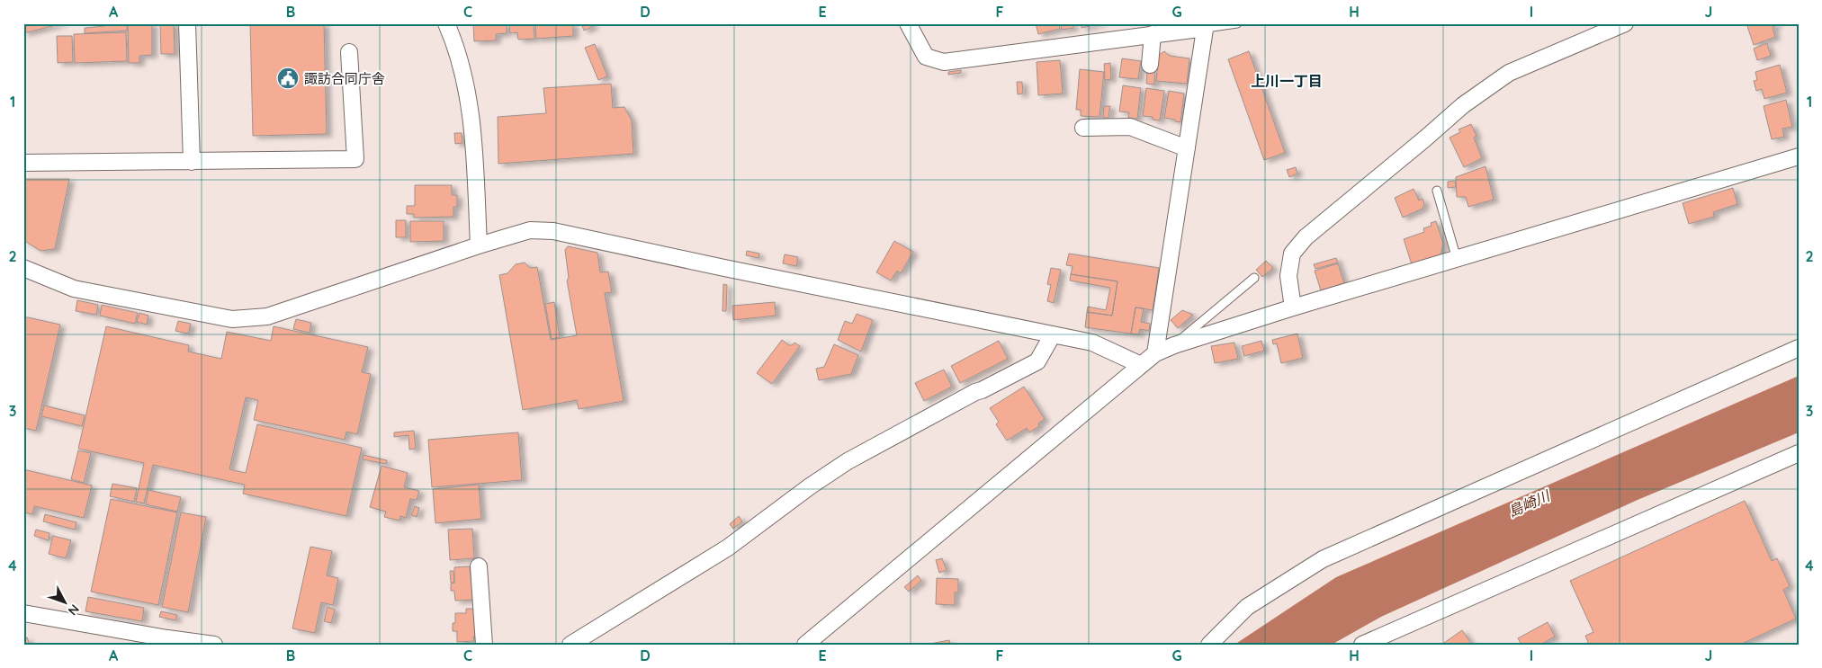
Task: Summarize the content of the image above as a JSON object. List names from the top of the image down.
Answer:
{
  "districts": ["上川一丁目"],
  "water": ["島崎川"],
  "places": {
    "public building": ["諏訪合同庁舎"]
  },
  "north": "bottom right",
  "grid": {
    "columns": [
      "A",
      "B",
      "C",
      "D",
      "E",
      "F",
      "G",
      "H",
      "I",
      "J"
    ],
    "rows": [
      "1",
      "2",
      "3",
      "4"
    ]
  }
}
